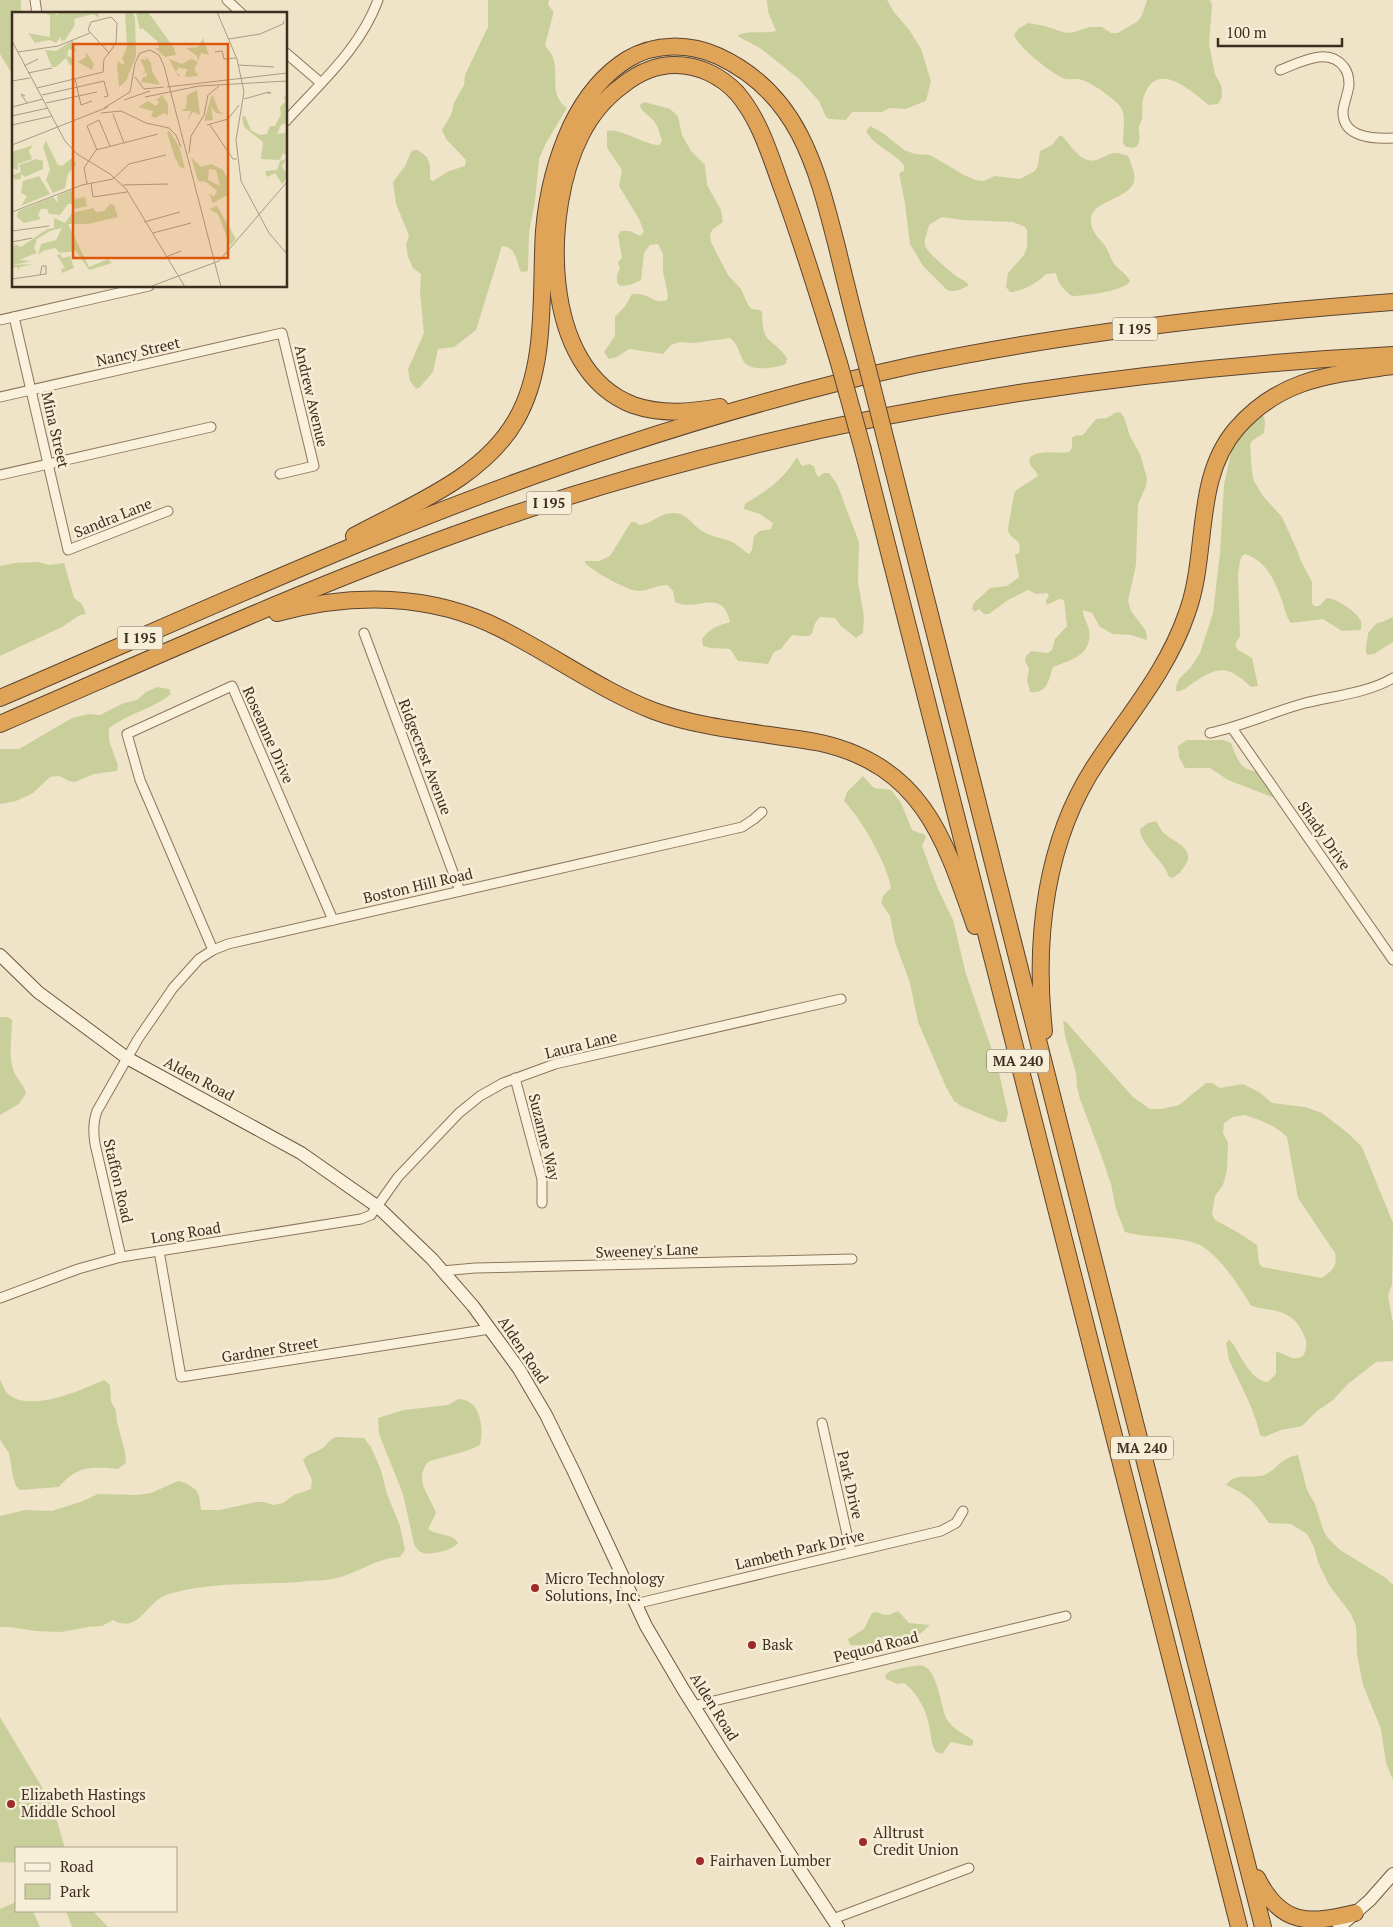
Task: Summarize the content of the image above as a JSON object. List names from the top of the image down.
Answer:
{
  "streets": {
    "highway": ["I 195", "MA 240"],
    "main road": ["Alden Road"],
    "street": [
      "Nancy Street",
      "Andrew Avenue",
      "Mina Street",
      "Sandra Lane",
      "Roseanne Drive",
      "Ridgecrest Avenue",
      "Shady Drive",
      "Boston Hill Road",
      "Laura Lane",
      "Suzanne Way",
      "Staffon Road",
      "Long Road",
      "Sweeney's Lane",
      "Gardner Street",
      "Park Drive",
      "Lambeth Park Drive",
      "Pequod Road"
    ]
  },
  "crossings": [
    ["Nancy Street", "Andrew Avenue"],
    ["Nancy Street", "Mina Street"],
    ["Mina Street", "Sandra Lane"],
    ["Roseanne Drive", "Boston Hill Road"],
    ["Ridgecrest Avenue", "Boston Hill Road"],
    ["Boston Hill Road", "Alden Road"],
    ["Boston Hill Road", "Staffon Road"],
    ["Laura Lane", "Alden Road"],
    ["Laura Lane", "Suzanne Way"],
    ["Laura Lane", "Long Road"],
    ["Alden Road", "Staffon Road"],
    ["Alden Road", "Long Road"],
    ["Alden Road", "Sweeney's Lane"],
    ["Alden Road", "Gardner Street"],
    ["Alden Road", "Lambeth Park Drive"],
    ["Alden Road", "Pequod Road"],
    ["Staffon Road", "Long Road"],
    ["Long Road", "Gardner Street"],
    ["Park Drive", "Lambeth Park Drive"]
  ],
  "places": [
    "Micro Technology Solutions, Inc.",
    "Bask",
    "Elizabeth Hastings Middle School",
    "Alltrust Credit Union",
    "Fairhaven Lumber"
  ],
  "legend": ["Road", "Park"],
  "scale_bar": "100 m"
}
